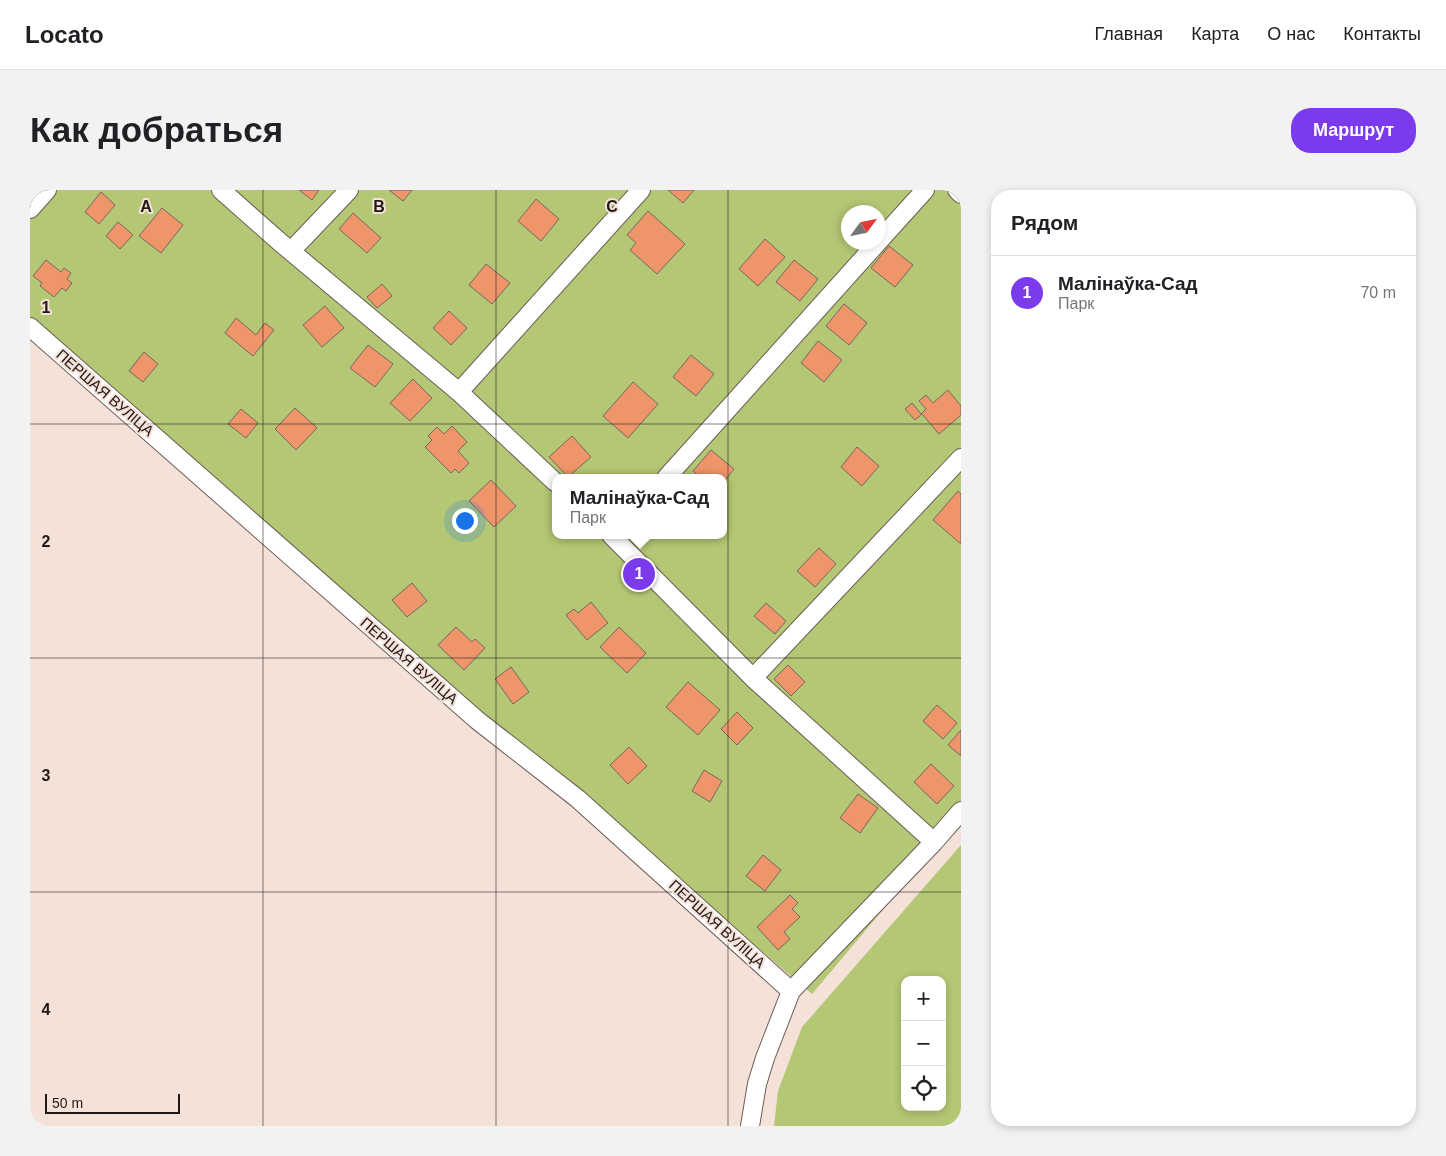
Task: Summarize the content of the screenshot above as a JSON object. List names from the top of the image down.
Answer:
{
  "streets": {
    "street": ["ПЕРШАЯ ВУЛІЦА"]
  },
  "scale_bar": "50 m",
  "north": "top right",
  "page": {
    "header": "Locato",
    "nav": [
      "Главная",
      "Карта",
      "О нас",
      "Контакты"
    ],
    "buttons": "Маршрут",
    "title": "Как добраться",
    "heading": "Рядом",
    "list": [
      {
        "mark": "1",
        "name": "Малінаўка-Сад",
        "note": "Парк",
        "value": "70 m"
      }
    ],
    "popup": ["Малінаўка-Сад", "Парк"],
    "pins": "1",
    "map_buttons": ["+", "−"],
    "scale": "50 m"
  },
  "grid": {
    "columns": ["A", "B", "C"],
    "rows": [
      "1",
      "2",
      "3",
      "4"
    ]
  }
}
